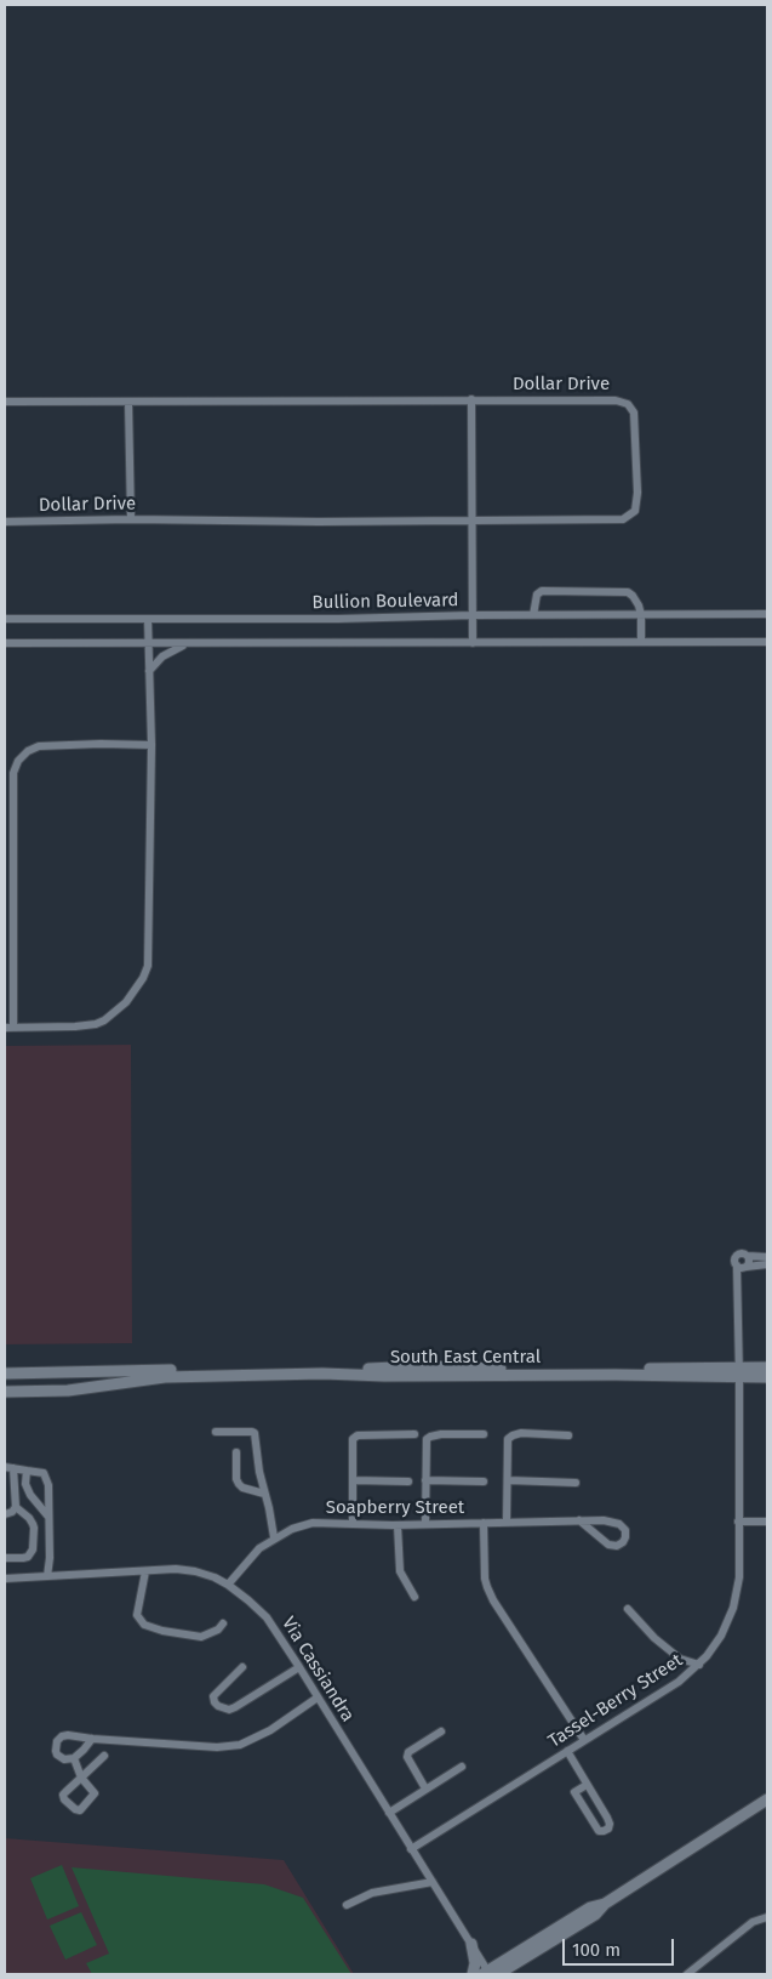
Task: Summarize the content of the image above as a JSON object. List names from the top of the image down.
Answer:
{
  "streets": {
    "street": [
      "Dollar Drive",
      "Bullion Boulevard",
      "South East Central",
      "Soapberry Street",
      "Via Cassiandra",
      "Tassel-Berry Street"
    ]
  },
  "crossings": [
    ["South East Central", "Tassel-Berry Street"],
    ["Soapberry Street", "Via Cassiandra"],
    ["Soapberry Street", "Tassel-Berry Street"],
    ["Via Cassiandra", "Tassel-Berry Street"]
  ],
  "scale_bar": "100 m"
}
